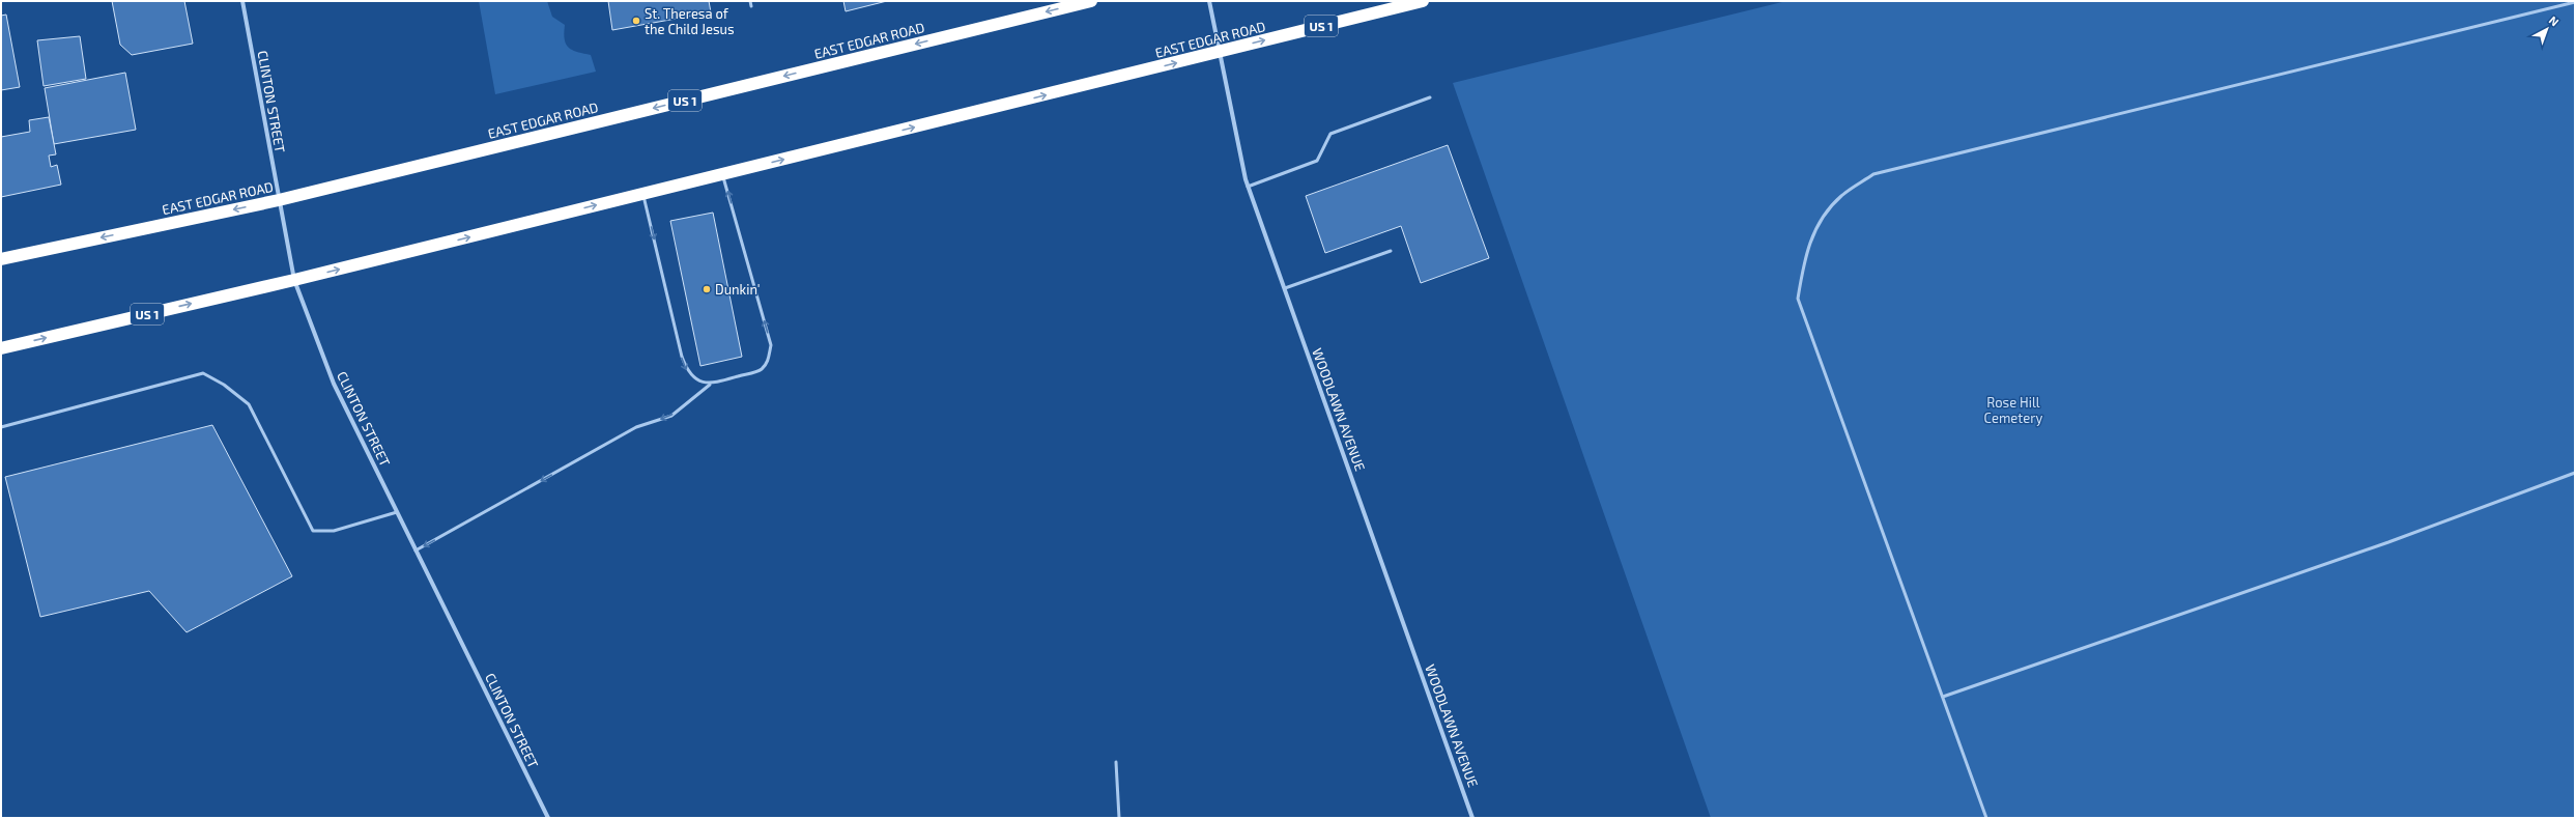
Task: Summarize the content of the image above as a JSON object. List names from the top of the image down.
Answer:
{
  "streets": {
    "highway": ["US 1", "EAST EDGAR ROAD"],
    "street": ["CLINTON STREET", "WOODLAWN AVENUE"]
  },
  "crossings": [
    ["US 1", "EAST EDGAR ROAD"],
    ["US 1", "CLINTON STREET"],
    ["EAST EDGAR ROAD", "CLINTON STREET"],
    ["EAST EDGAR ROAD", "WOODLAWN AVENUE"]
  ],
  "parks": ["Rose Hill Cemetery"],
  "places": ["St. Theresa of the Child Jesus", "Dunkin'"],
  "north": "top right"
}
